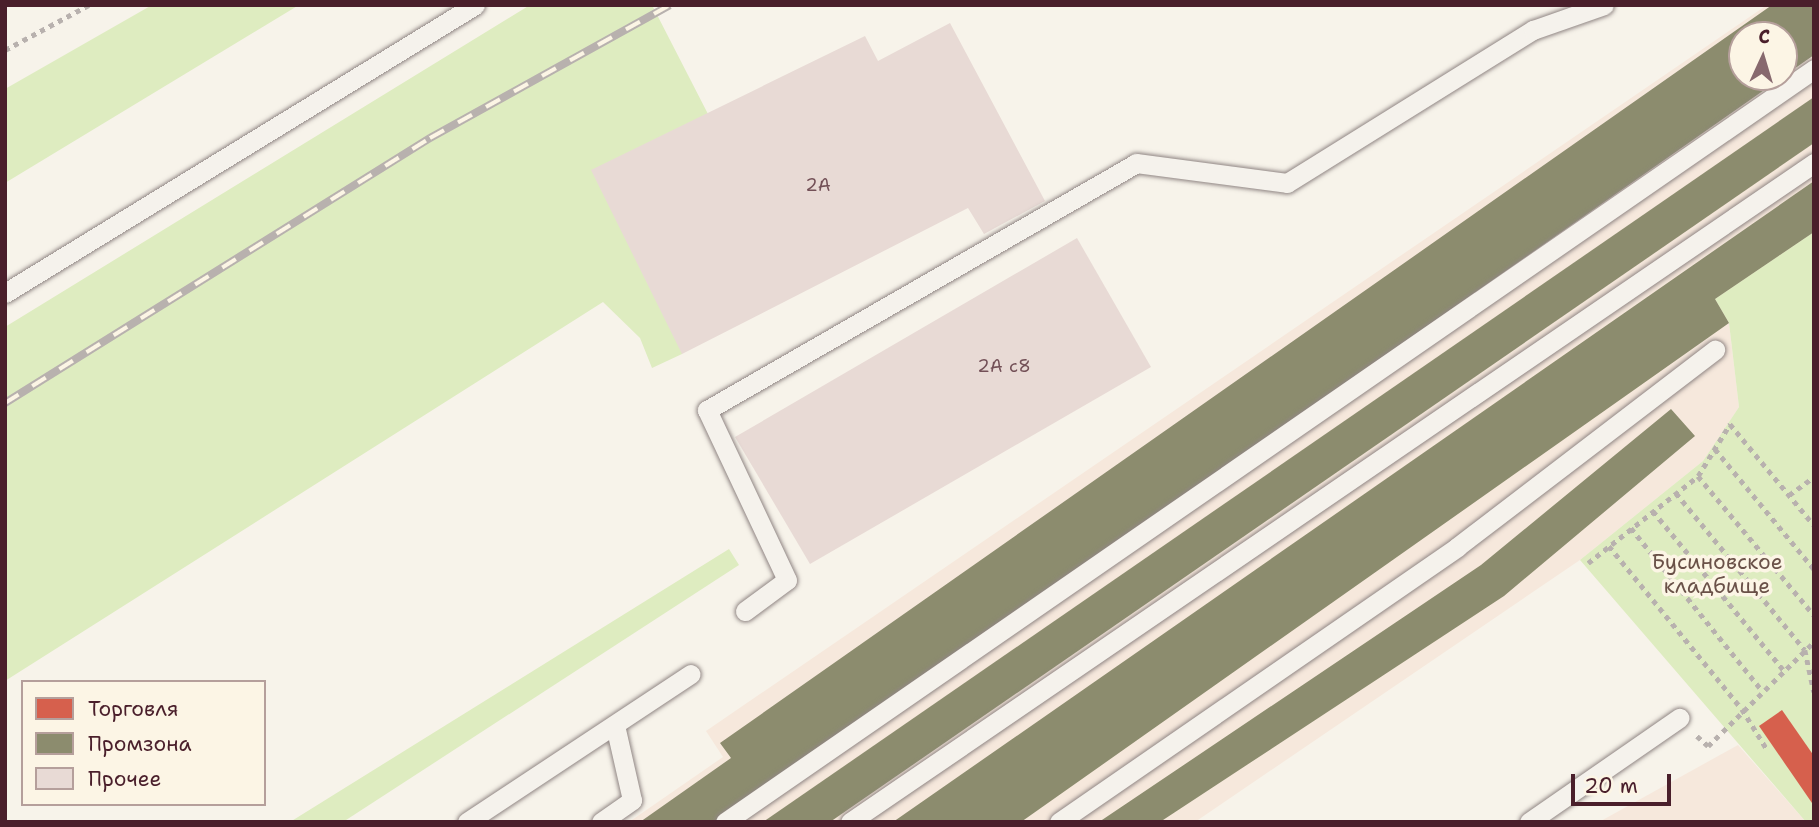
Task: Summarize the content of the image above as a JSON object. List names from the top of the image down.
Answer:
{
  "parks": ["Бусиновское кладбище"],
  "house_numbers": ["2А", "2А с8"],
  "legend": ["Торговля", "Промзона", "Прочее"],
  "scale_bar": "20 m",
  "north": "top"
}
